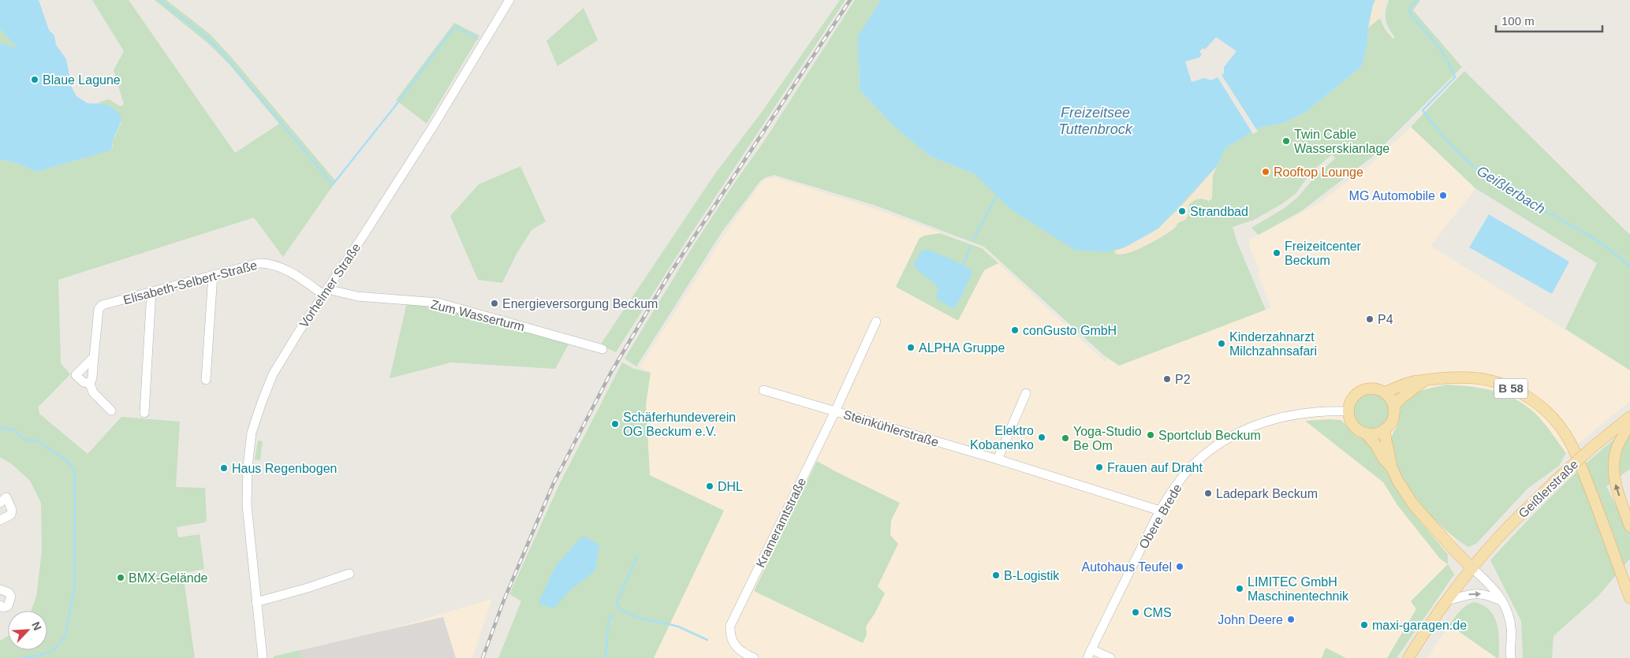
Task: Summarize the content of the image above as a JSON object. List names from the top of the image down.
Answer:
{
  "streets": {
    "main road": ["B 58", "Geißlerstraße"],
    "street": [
      "Elisabeth-Selbert-Straße",
      "Vorhelmer Straße",
      "Zum Wasserturm",
      "Steinkühlerstraße",
      "Obere Brede",
      "Krameramtstraße"
    ]
  },
  "crossings": [
    ["Elisabeth-Selbert-Straße", "Vorhelmer Straße"],
    ["Elisabeth-Selbert-Straße", "Zum Wasserturm"],
    ["Vorhelmer Straße", "Zum Wasserturm"],
    ["B 58", "Obere Brede"],
    ["Steinkühlerstraße", "Obere Brede"],
    ["Steinkühlerstraße", "Krameramtstraße"]
  ],
  "water": ["Freizeitsee Tuttenbrock", "Geißlerbach"],
  "places": [
    "Blaue Lagune",
    "Twin Cable Wasserskianlage",
    "Rooftop Lounge",
    "MG Automobile",
    "Strandbad",
    "Freizeitcenter Beckum",
    "Energieversorgung Beckum",
    "P4",
    "conGusto GmbH",
    "Kinderzahnarzt Milchzahnsafari",
    "ALPHA Gruppe",
    "P2",
    "Schäferhundeverein OG Beckum e.V.",
    "Sportclub Beckum",
    "Elektro Kobanenko",
    "Yoga-Studio Be Om",
    "Frauen auf Draht",
    "Haus Regenbogen",
    "DHL",
    "Ladepark Beckum",
    "Autohaus Teufel",
    "B-Logistik",
    "BMX-Gelände",
    "LIMITEC GmbH Maschinentechnik",
    "CMS",
    "John Deere",
    "maxi-garagen.de"
  ],
  "scale_bar": "100 m",
  "north": "top right"
}
